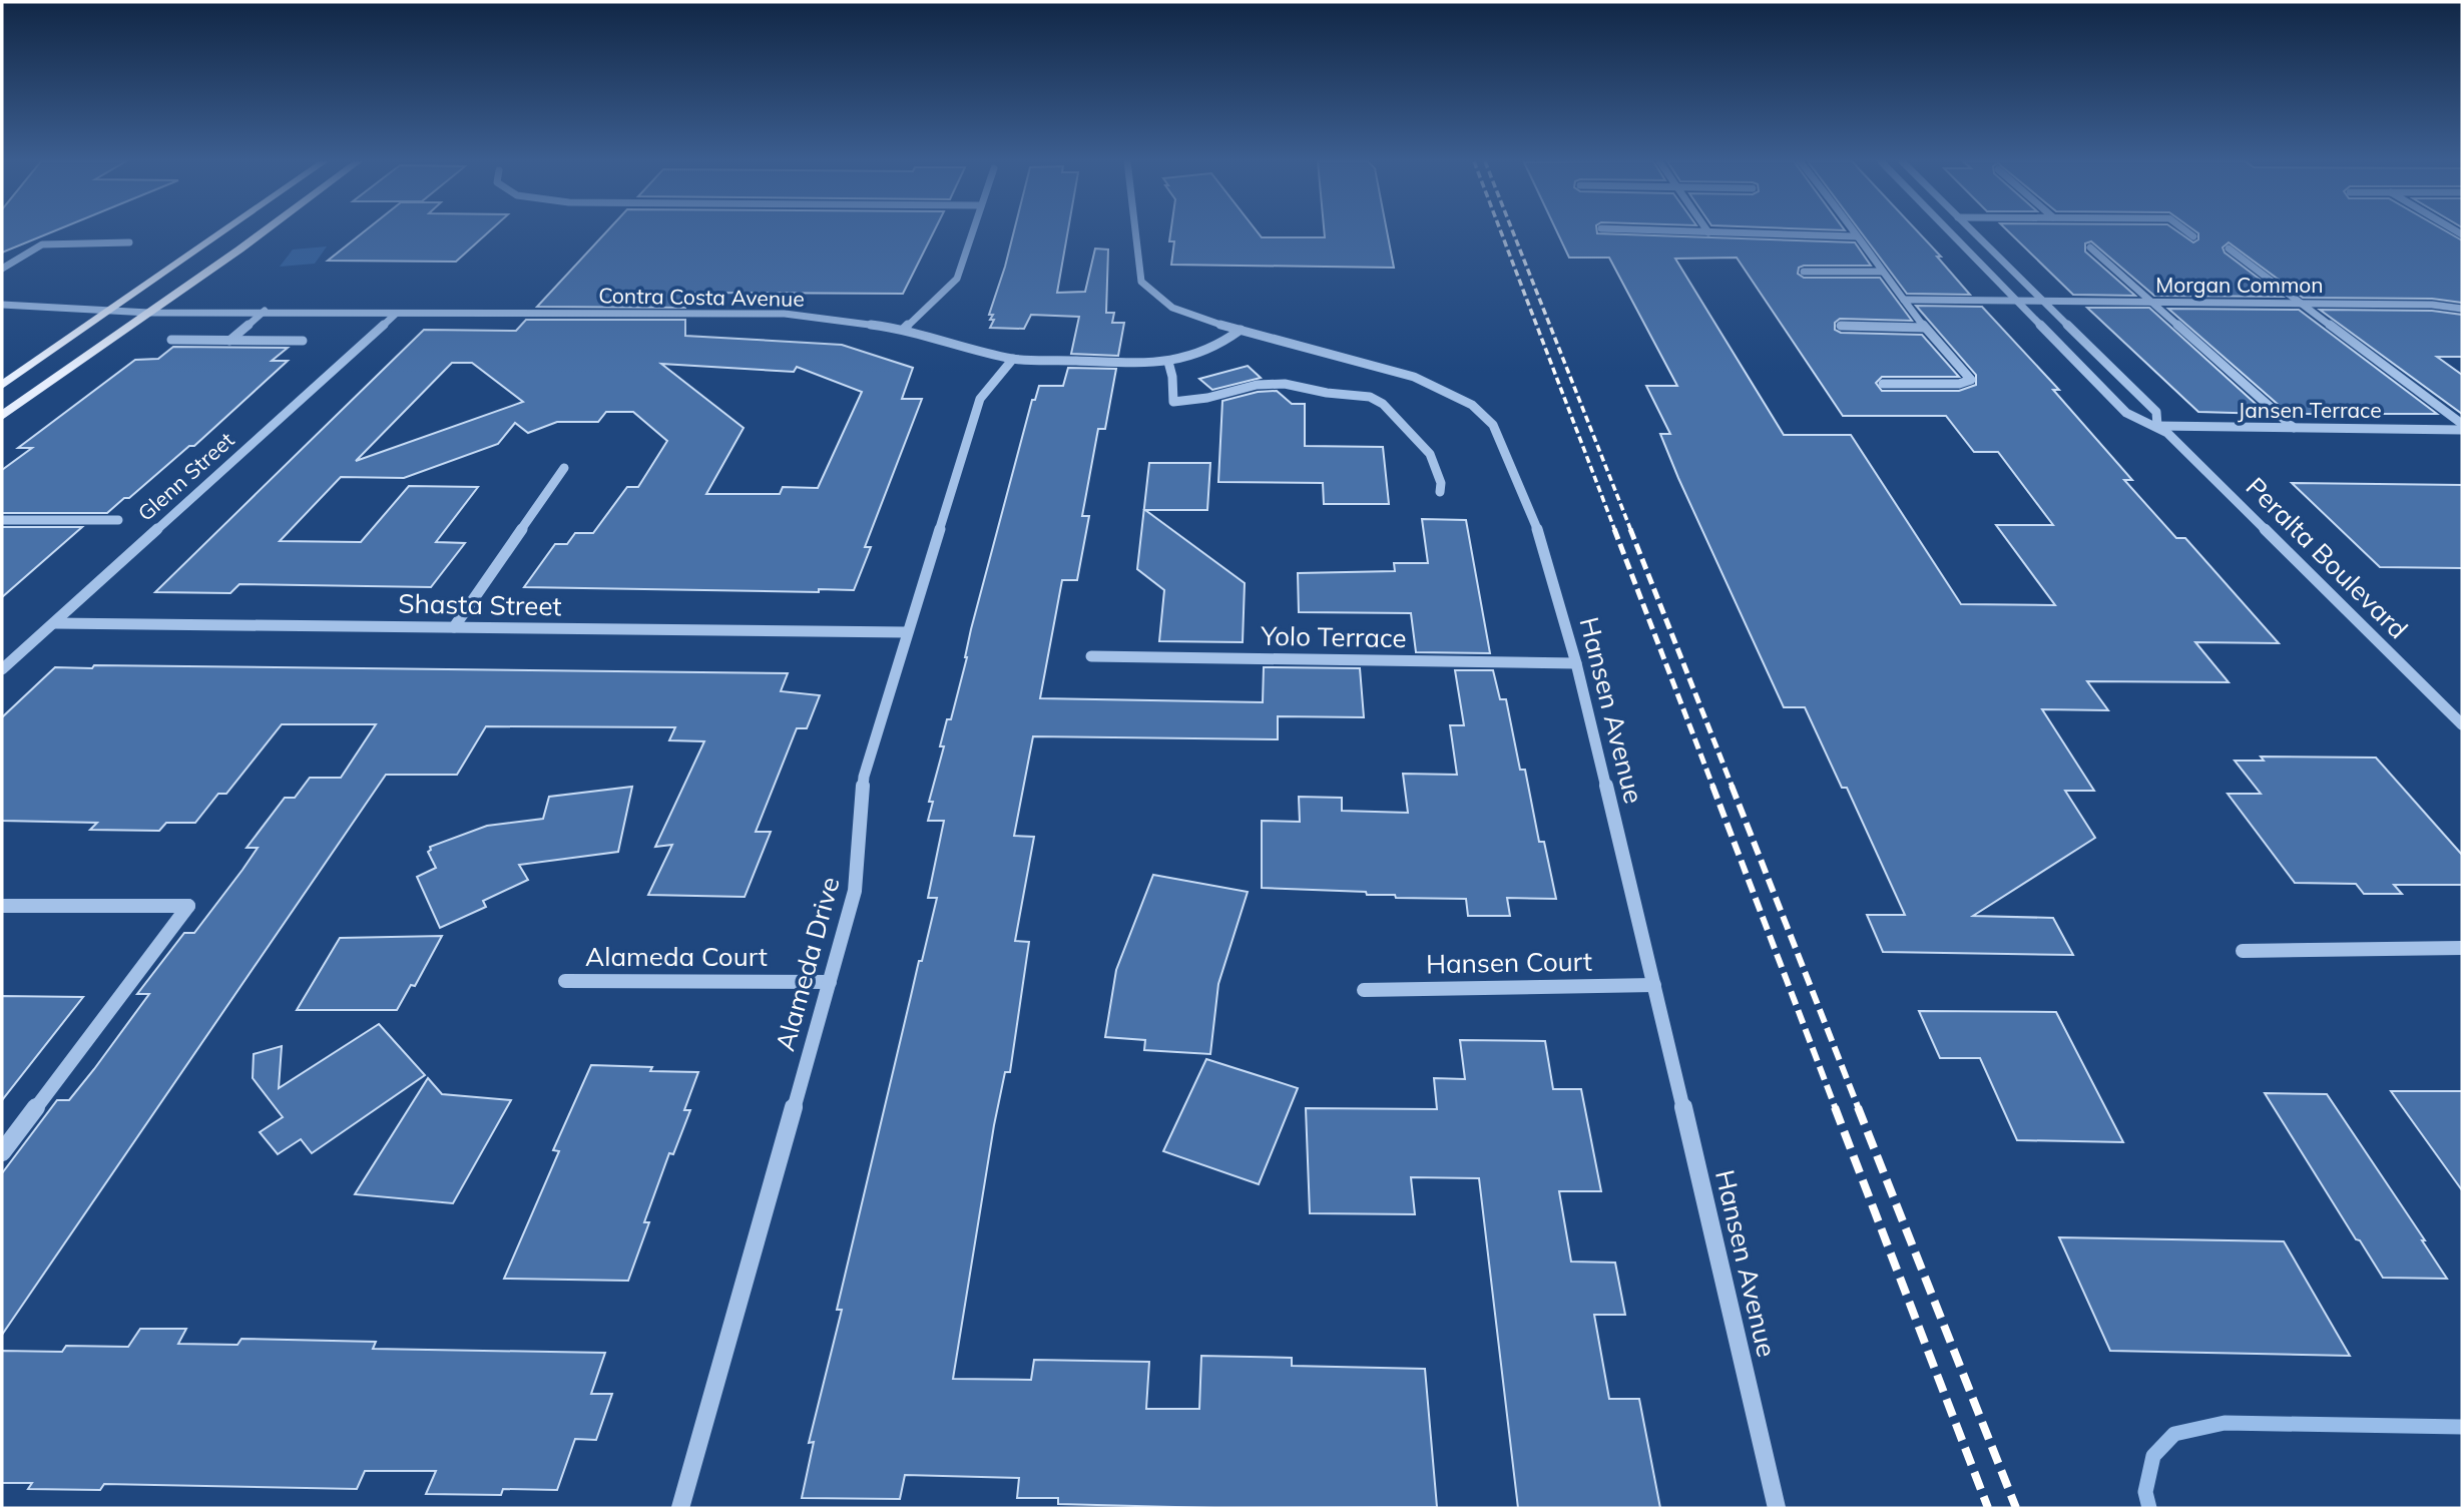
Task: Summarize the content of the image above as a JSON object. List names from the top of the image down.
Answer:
{
  "streets": {
    "street": [
      "Morgan Common",
      "Contra Costa Avenue",
      "Jansen Terrace",
      "Glenn Street",
      "Peralta Boulevard",
      "Shasta Street",
      "Yolo Terrace",
      "Hansen Avenue",
      "Alameda Court",
      "Hansen Court",
      "Alameda Drive"
    ]
  },
  "crossings": [
    ["Morgan Common", "Peralta Boulevard"],
    ["Contra Costa Avenue", "Glenn Street"],
    ["Contra Costa Avenue", "Hansen Avenue"],
    ["Contra Costa Avenue", "Alameda Drive"],
    ["Jansen Terrace", "Peralta Boulevard"],
    ["Glenn Street", "Shasta Street"],
    ["Shasta Street", "Alameda Drive"],
    ["Yolo Terrace", "Hansen Avenue"],
    ["Hansen Avenue", "Hansen Court"],
    ["Alameda Court", "Alameda Drive"]
  ]
}
